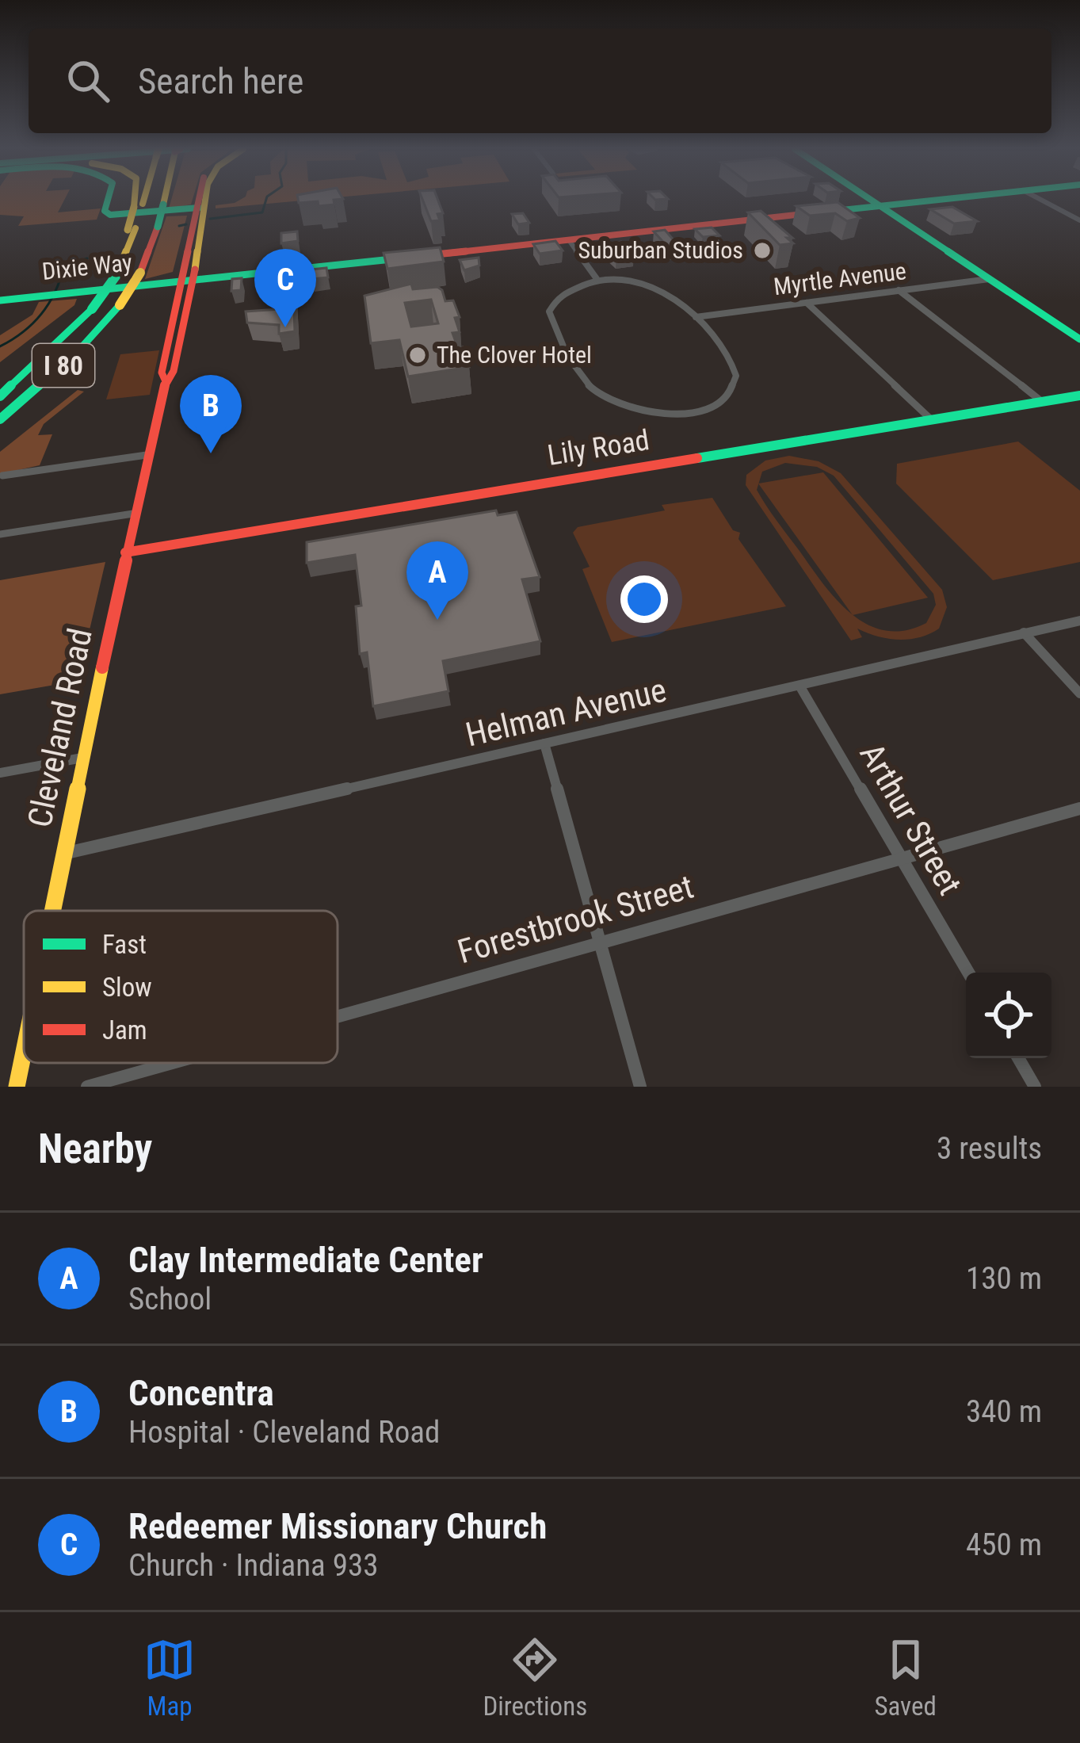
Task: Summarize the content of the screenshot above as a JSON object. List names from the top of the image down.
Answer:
{
  "streets": {
    "main road": [
      "Dixie Way",
      "I 80",
      "Lily Road",
      "Cleveland Road"
    ],
    "street": [
      "Myrtle Avenue",
      "Helman Avenue",
      "Arthur Street",
      "Forestbrook Street"
    ]
  },
  "crossings": [
    ["Dixie Way", "Cleveland Road"],
    ["Lily Road", "Cleveland Road"],
    ["Helman Avenue", "Cleveland Road"],
    ["Helman Avenue", "Arthur Street"],
    ["Arthur Street", "Forestbrook Street"]
  ],
  "places": ["Suburban Studios", "The Clover Hotel"],
  "legend": ["Fast", "Slow", "Jam"],
  "page": {
    "search": "Search here",
    "pins": ["C", "B", "A"],
    "heading": ["Nearby", "3 results"],
    "list": [
      {
        "mark": "A",
        "name": "Clay Intermediate Center",
        "note": "School",
        "value": "130 m"
      },
      {
        "mark": "B",
        "name": "Concentra",
        "note": "Hospital · Cleveland Road",
        "value": "340 m"
      },
      {
        "mark": "C",
        "name": "Redeemer Missionary Church",
        "note": "Church · Indiana 933",
        "value": "450 m"
      }
    ],
    "nav": ["Map", "Directions", "Saved"]
  }
}
